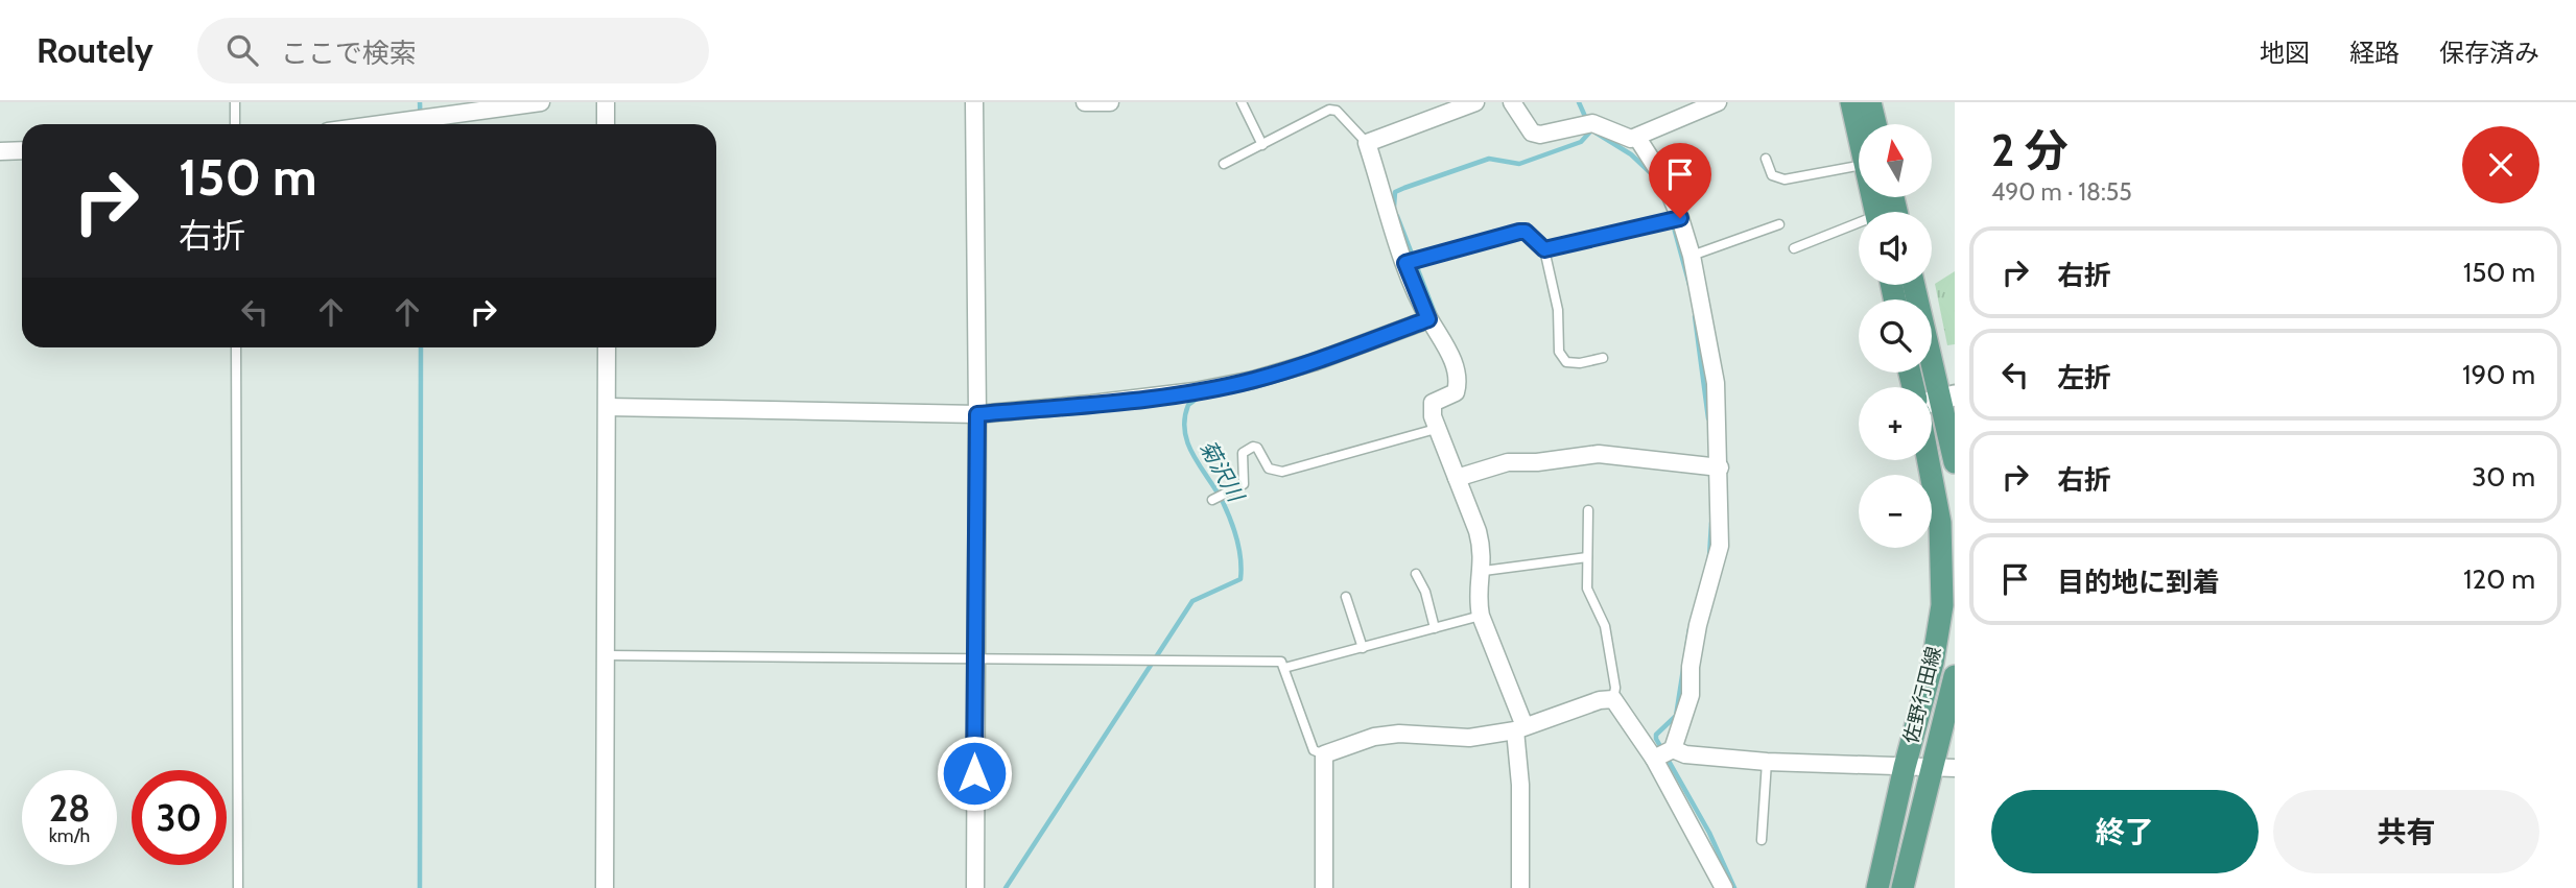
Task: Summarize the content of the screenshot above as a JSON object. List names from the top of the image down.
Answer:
{
  "streets": {
    "main road": ["佐野行田線"]
  },
  "water": ["菊沢川"],
  "north": "top",
  "page": {
    "header": "Routely",
    "search": "ここで検索",
    "nav": ["地図", "経路", "保存済み"],
    "heading": ["2 分", "490 m · 18:55"],
    "map_buttons": ["+", "−"],
    "turn": ["150 m", "右折"],
    "list": [
      {
        "name": "右折",
        "value": "150 m"
      },
      {
        "name": "左折",
        "value": "190 m"
      },
      {
        "name": "右折",
        "value": "30 m"
      },
      {
        "name": "目的地に到着",
        "value": "120 m"
      }
    ],
    "speed": "28 km/h",
    "limit": "30",
    "buttons": ["終了", "共有"]
  }
}
